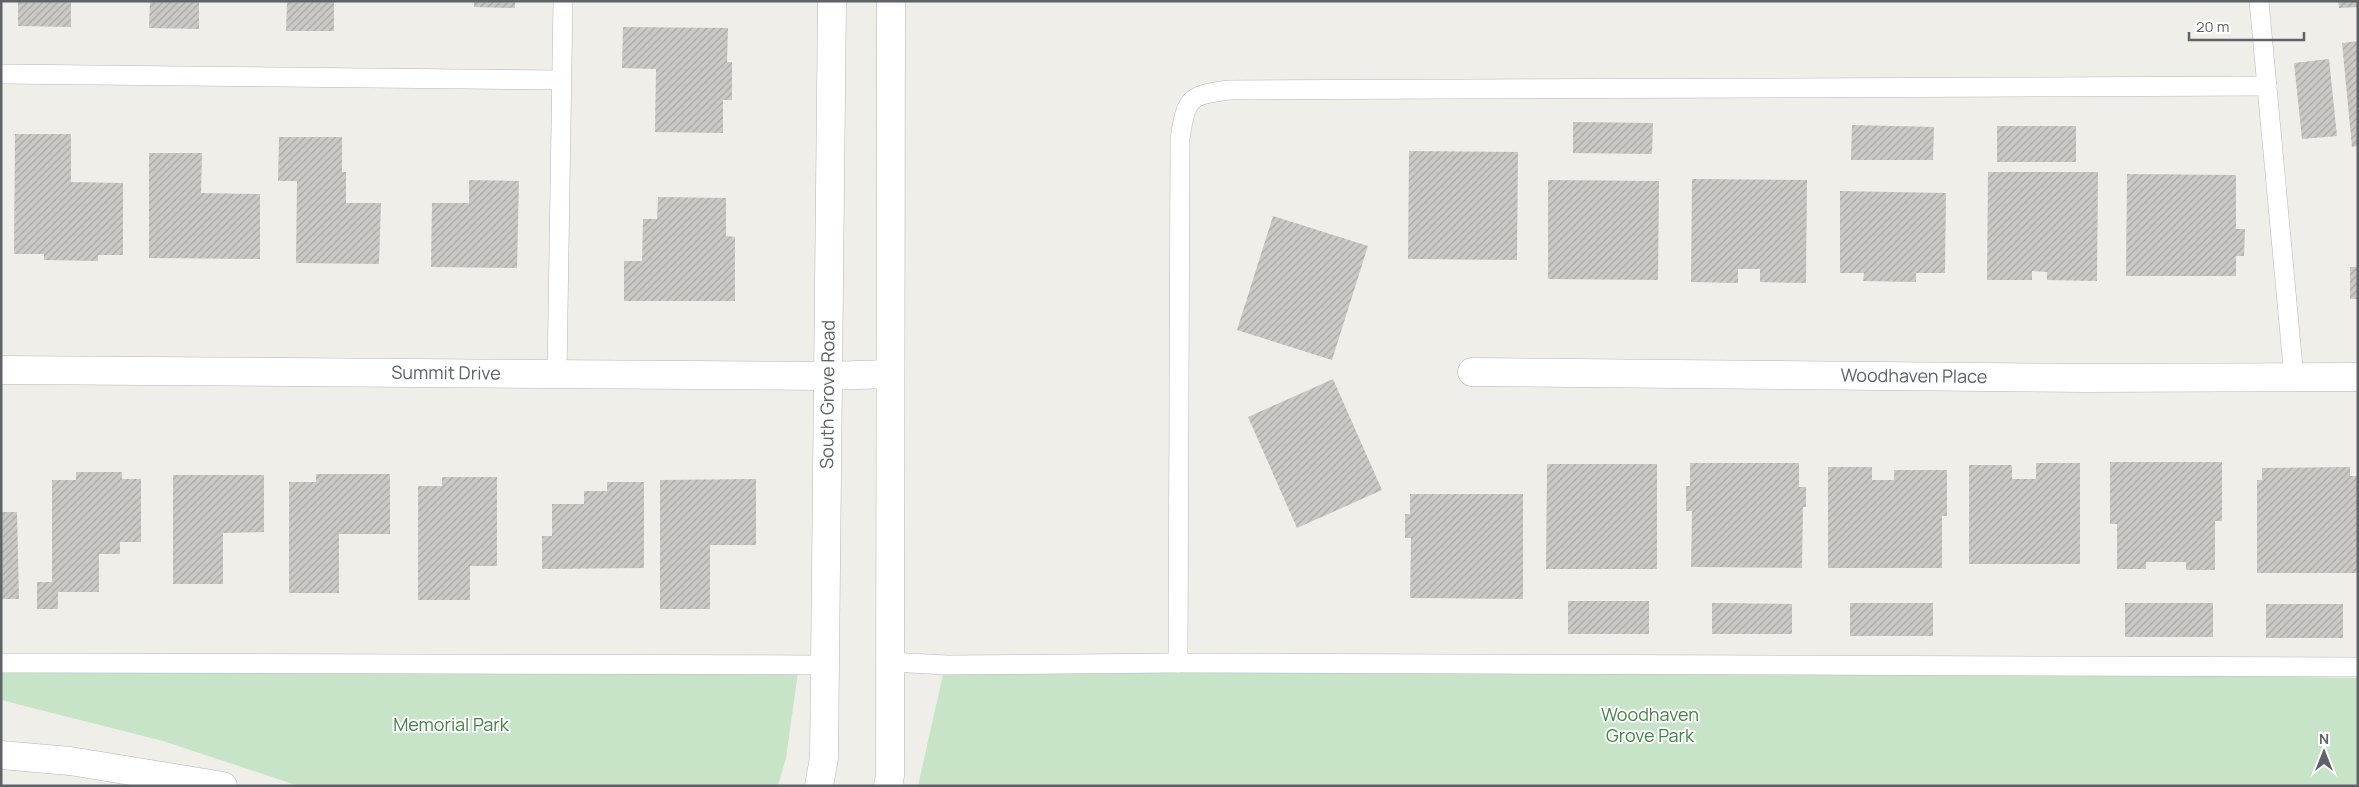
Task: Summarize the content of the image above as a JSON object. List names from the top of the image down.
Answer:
{
  "streets": {
    "main road": ["Summit Drive", "Woodhaven Place", "South Grove Road"]
  },
  "crossings": [
    ["Summit Drive", "South Grove Road"]
  ],
  "parks": ["Woodhaven Grove Park", "Memorial Park"],
  "scale_bar": "20 m",
  "north": "top"
}
